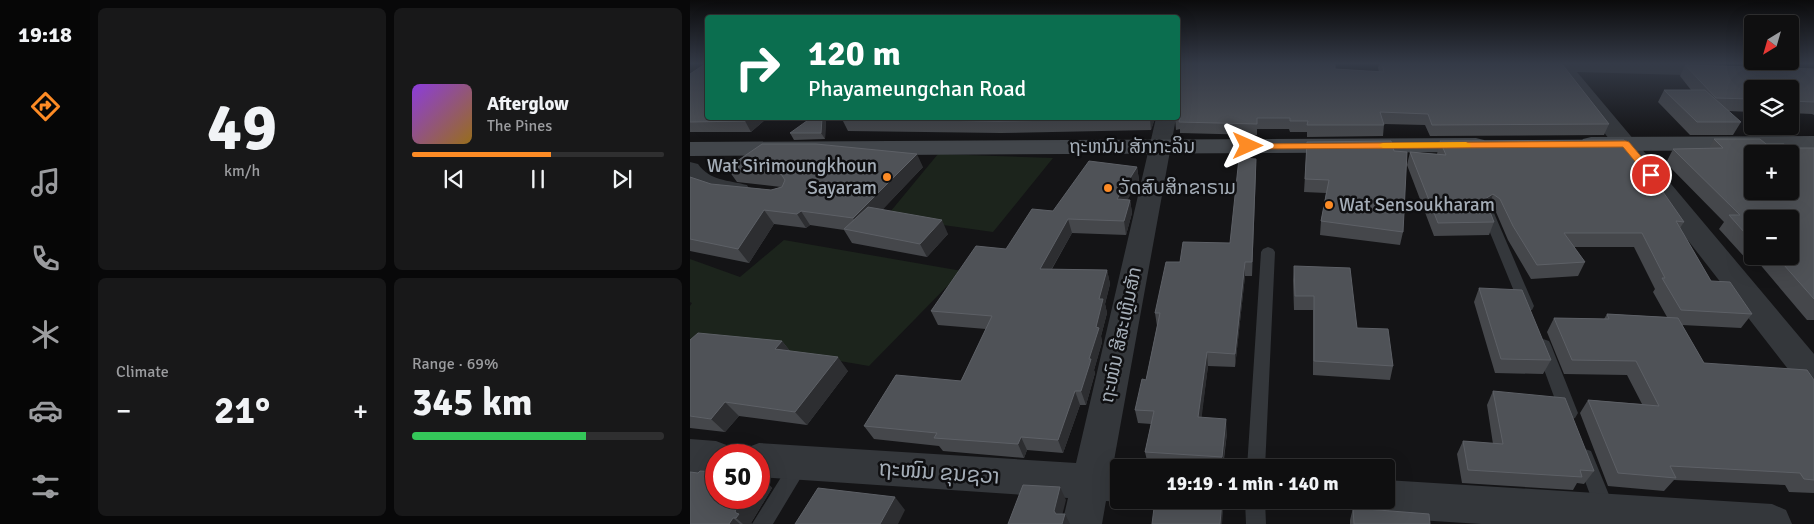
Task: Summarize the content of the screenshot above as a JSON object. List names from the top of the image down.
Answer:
{
  "streets": {
    "main road": ["ຖະຫນົນ ສັກກະລິນ"],
    "street": ["ຖະໜົນ ສີສະເຫຼີມສັກ", "ຖະໜົນ ຂຸນຊວາ"]
  },
  "crossings": [
    ["ຖະຫນົນ ສັກກະລິນ", "ຖະໜົນ ສີສະເຫຼີມສັກ"],
    ["ຖະໜົນ ສີສະເຫຼີມສັກ", "ຖະໜົນ ຂຸນຊວາ"]
  ],
  "places": ["Wat Sirimoungkhoun Sayaram", "ວັດສົບສິກຂາຣາມ", "Wat Sensoukharam"],
  "north": "bottom left",
  "page": {
    "tabs": "19:18",
    "tile": [
      ["49", "km/h"],
      "Climate",
      ["Range · 69%", "345 km"]
    ],
    "map_buttons": ["+", "−"],
    "turn": ["120 m", "Phayameungchan Road"],
    "song": ["Afterglow", "The Pines"],
    "heat": ["−", "21°", "+"],
    "limit": "50",
    "trip": "19:19 · 1 min · 140 m"
  }
}
